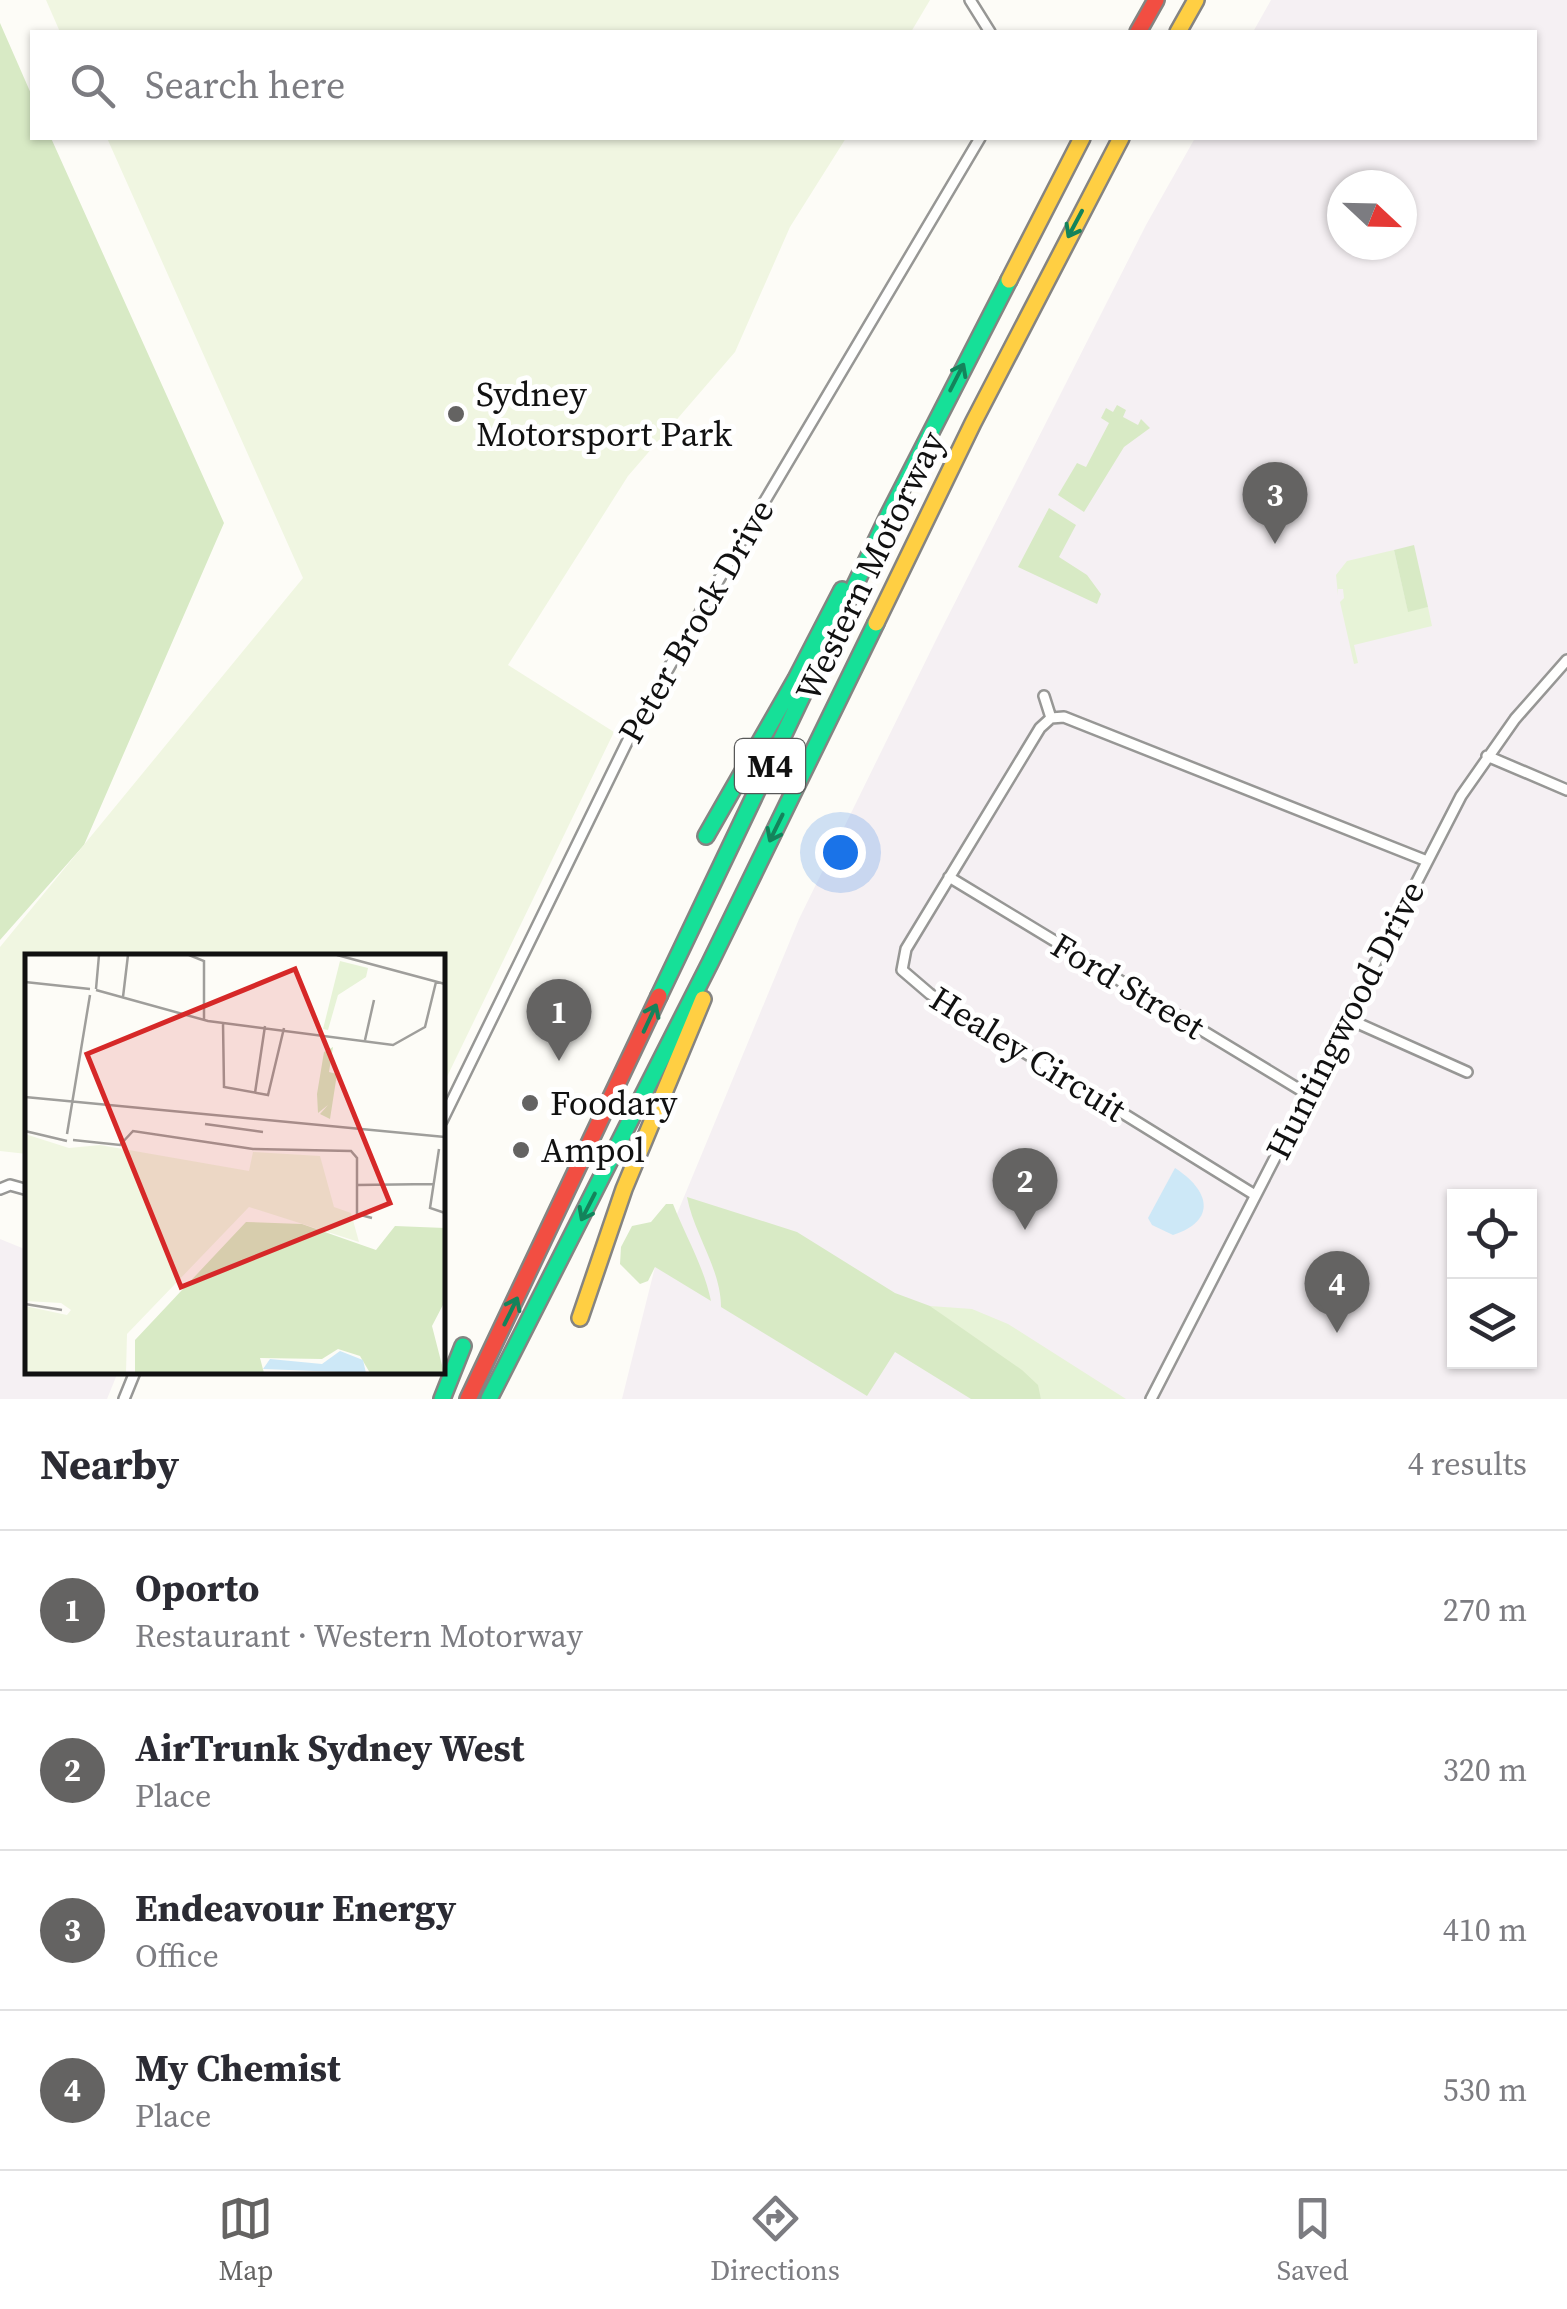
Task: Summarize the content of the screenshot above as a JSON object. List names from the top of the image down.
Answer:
{
  "streets": {
    "highway": ["Western Motorway", "M4"],
    "street": [
      "Peter Brock Drive",
      "Ford Street",
      "Huntingwood Drive",
      "Healey Circuit"
    ]
  },
  "crossings": [
    ["Ford Street", "Huntingwood Drive"],
    ["Ford Street", "Healey Circuit"],
    ["Huntingwood Drive", "Healey Circuit"]
  ],
  "places": ["Sydney Motorsport Park", "Foodary", "Ampol"],
  "north": "right",
  "page": {
    "search": "Search here",
    "pins": [
      "3",
      "1",
      "2",
      "4"
    ],
    "heading": ["Nearby", "4 results"],
    "list": [
      {
        "mark": "1",
        "name": "Oporto",
        "note": "Restaurant · Western Motorway",
        "value": "270 m"
      },
      {
        "mark": "2",
        "name": "AirTrunk Sydney West",
        "note": "Place",
        "value": "320 m"
      },
      {
        "mark": "3",
        "name": "Endeavour Energy",
        "note": "Office",
        "value": "410 m"
      },
      {
        "mark": "4",
        "name": "My Chemist",
        "note": "Place",
        "value": "530 m"
      }
    ],
    "nav": ["Map", "Directions", "Saved"]
  }
}
